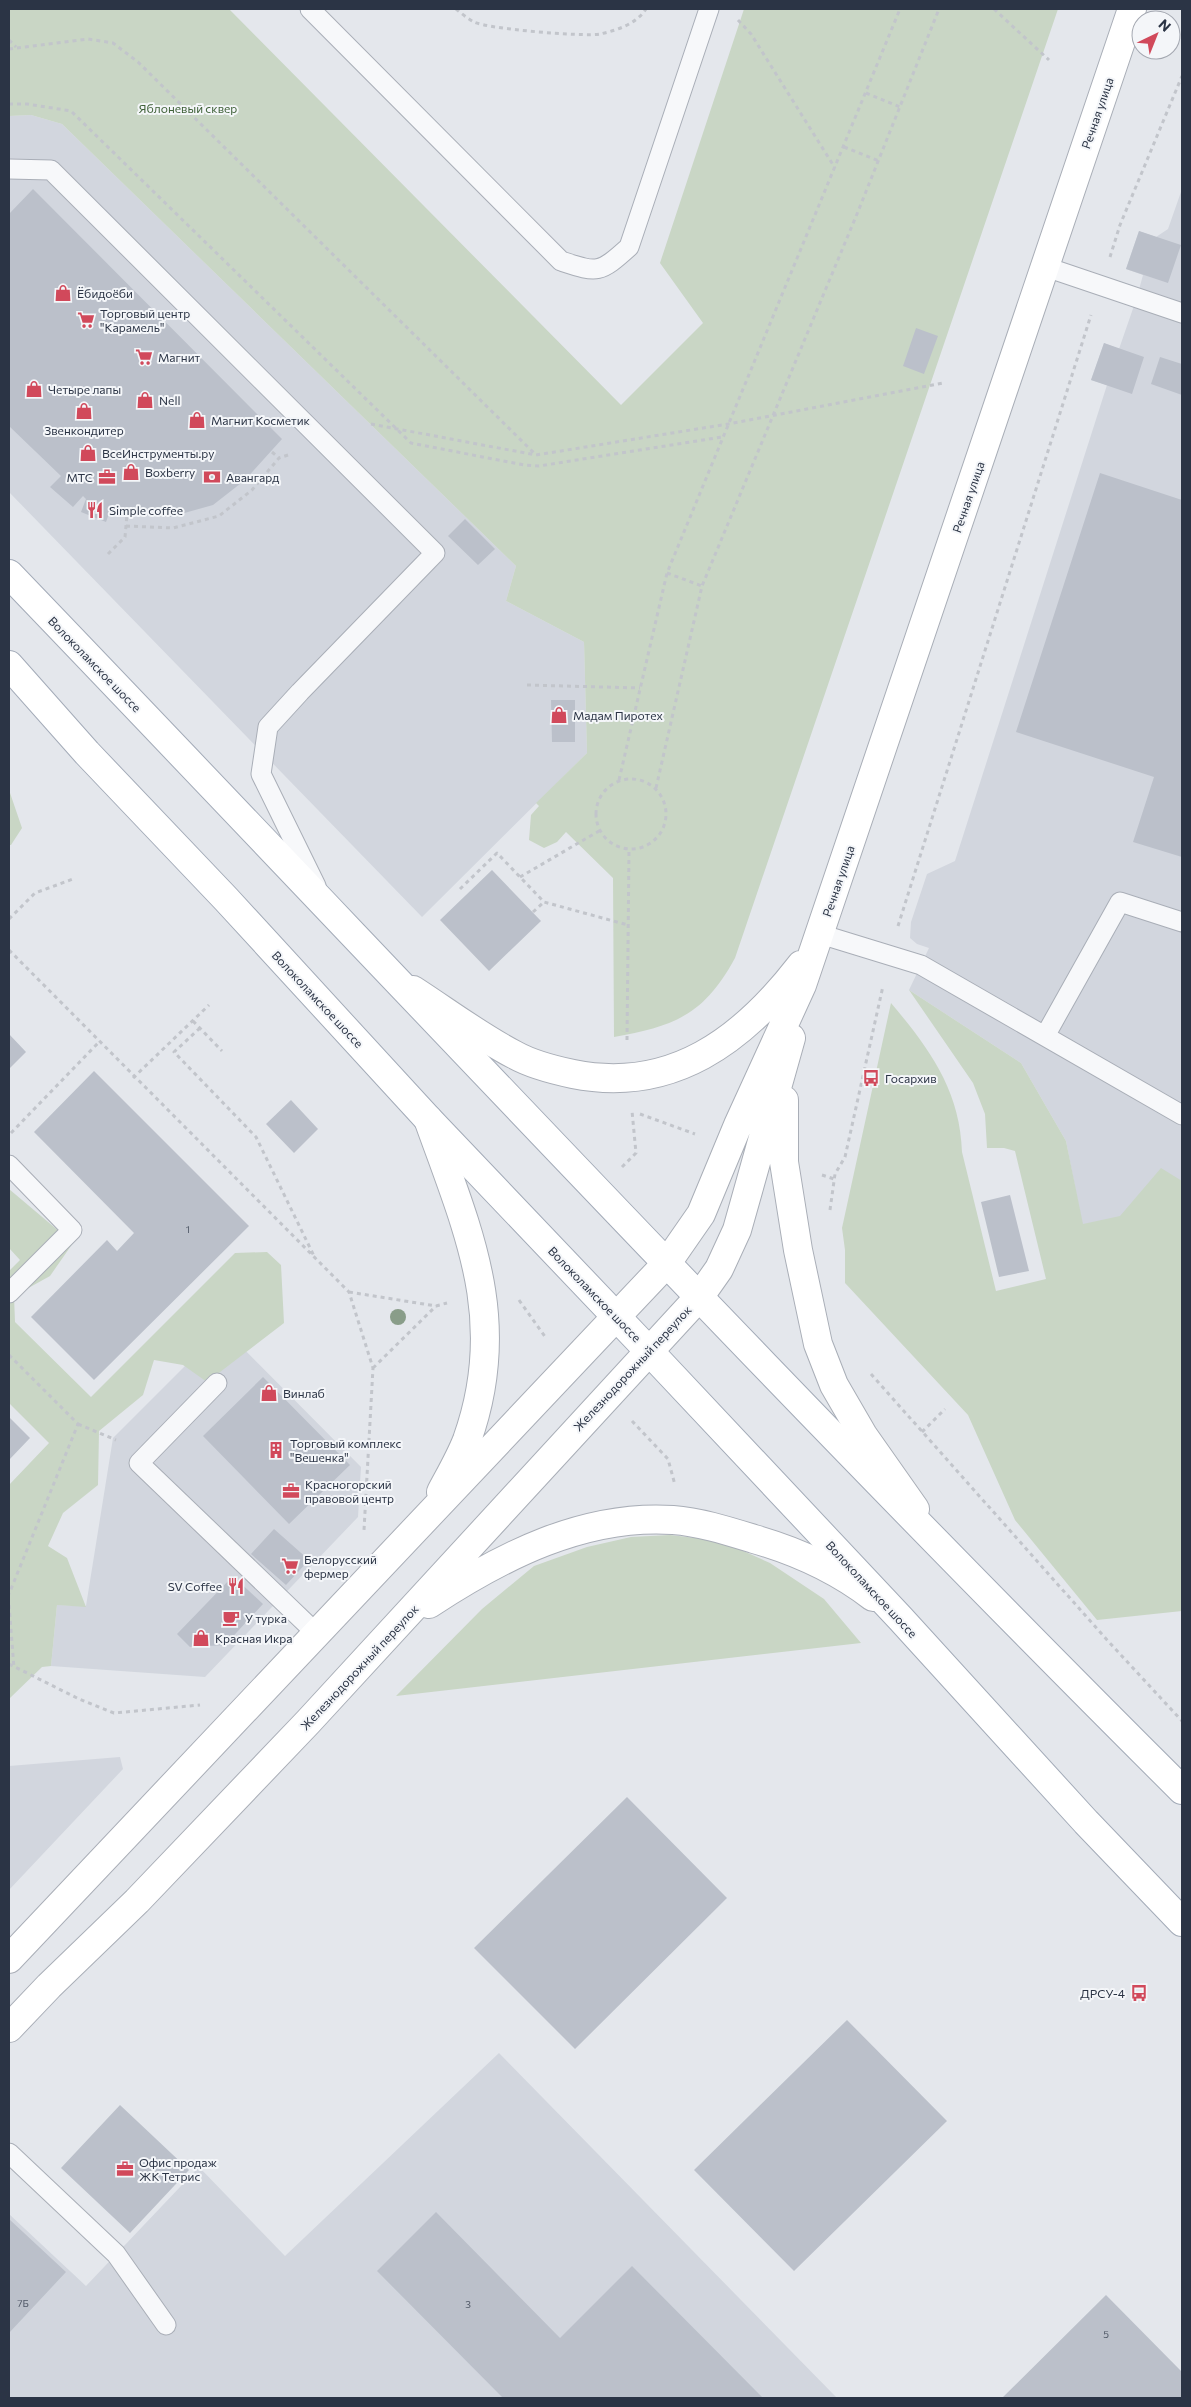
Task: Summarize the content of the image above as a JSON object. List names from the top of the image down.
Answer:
{
  "streets": {
    "main road": ["Речная улица", "Волоколамское шоссе", "Железнодорожный переулок"]
  },
  "crossings": [
    ["Речная улица", "Волоколамское шоссе"],
    ["Речная улица", "Железнодорожный переулок"],
    ["Волоколамское шоссе", "Железнодорожный переулок"]
  ],
  "parks": ["Яблоневый сквер"],
  "places": {
    "shop": [
      "Ёбидоёби",
      "Четыре лапы",
      "Nell",
      "Звенкондитер",
      "Магнит Косметик",
      "ВсеИнструменты.ру",
      "Boxberry",
      "Мадам Пиротех",
      "Винлаб",
      "Красная Икра"
    ],
    "supermarket": ["Торговый центр \"Карамель\"", "Магнит", "Белорусский фермер"],
    "office": ["МТС", "Красногорский правовой центр", "Офис продаж ЖК Тетрис"],
    "bank": ["Авангард"],
    "restaurant": ["Simple coffee", "SV Coffee"],
    "bus stop": ["Госархив", "ДРСУ-4"],
    "building": ["Торговый комплекс \"Вешенка\""],
    "cafe": ["У турка"]
  },
  "house_numbers": [
    "1",
    "7Б",
    "3",
    "5"
  ],
  "north": "top right"
}
